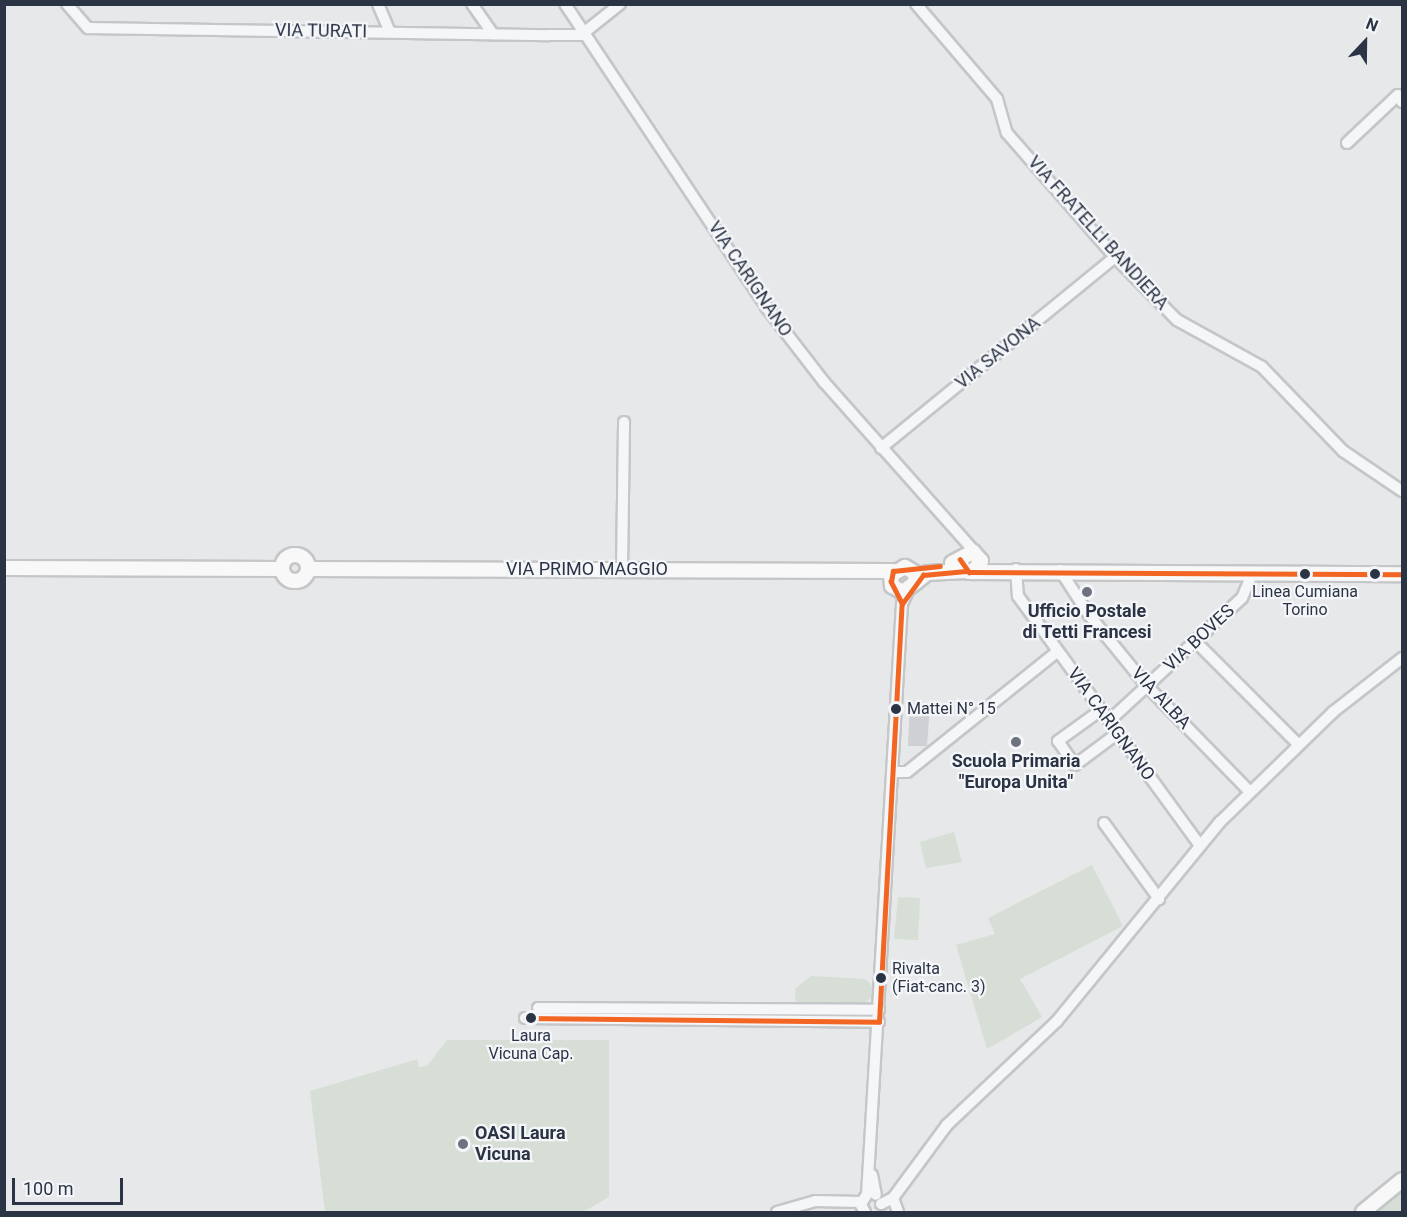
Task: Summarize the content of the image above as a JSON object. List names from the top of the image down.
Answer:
{
  "streets": {
    "main road": ["VIA PRIMO MAGGIO"],
    "street": [
      "VIA TURATI",
      "VIA FRATELLI BANDIERA",
      "VIA CARIGNANO",
      "VIA SAVONA",
      "VIA BOVES",
      "VIA ALBA"
    ]
  },
  "crossings": [
    ["VIA TURATI", "VIA CARIGNANO"],
    ["VIA FRATELLI BANDIERA", "VIA SAVONA"],
    ["VIA CARIGNANO", "VIA SAVONA"],
    ["VIA CARIGNANO", "VIA PRIMO MAGGIO"],
    ["VIA CARIGNANO", "VIA BOVES"],
    ["VIA PRIMO MAGGIO", "VIA BOVES"],
    ["VIA PRIMO MAGGIO", "VIA ALBA"],
    ["VIA BOVES", "VIA ALBA"]
  ],
  "places": [
    "Linea Cumiana Torino",
    "Ufficio Postale di Tetti Francesi",
    "Mattei N° 15",
    "Scuola Primaria \"Europa Unita\"",
    "Rivalta (Fiat-canc. 3)",
    "Laura Vicuna Cap.",
    "OASI Laura Vicuna"
  ],
  "scale_bar": "100 m",
  "north": "top"
}
